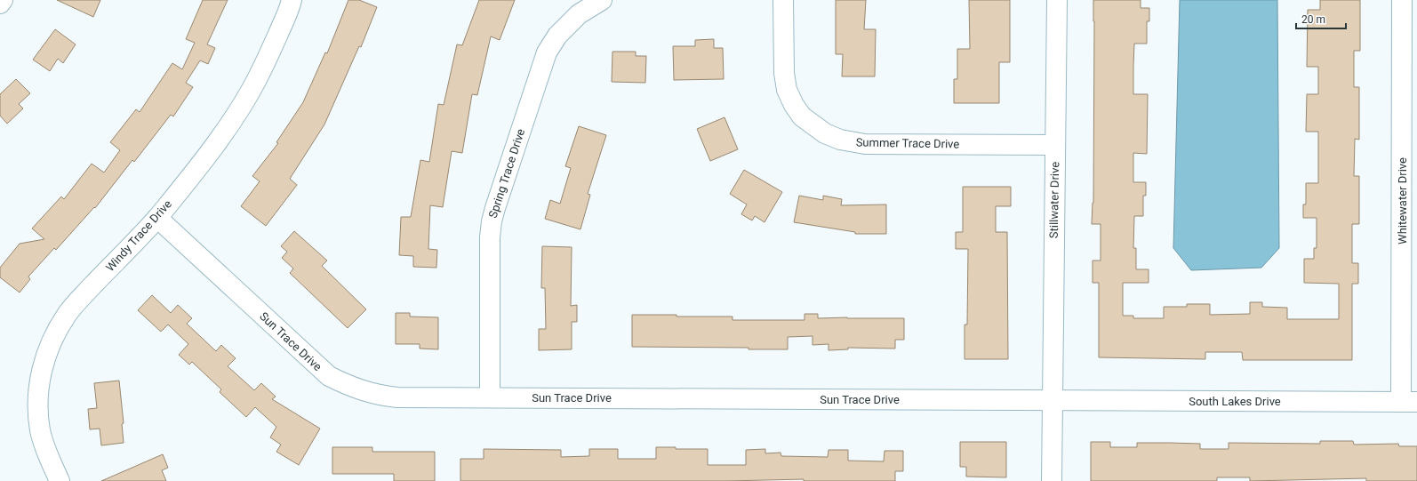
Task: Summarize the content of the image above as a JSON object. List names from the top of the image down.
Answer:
{
  "streets": {
    "street": [
      "Summer Trace Drive",
      "Spring Trace Drive",
      "Stillwater Drive",
      "Whitewater Drive",
      "Windy Trace Drive",
      "Sun Trace Drive",
      "South Lakes Drive"
    ]
  },
  "crossings": [
    ["Summer Trace Drive", "Stillwater Drive"],
    ["Spring Trace Drive", "Sun Trace Drive"],
    ["Stillwater Drive", "Sun Trace Drive"],
    ["Stillwater Drive", "South Lakes Drive"],
    ["Whitewater Drive", "South Lakes Drive"],
    ["Windy Trace Drive", "Sun Trace Drive"],
    ["Sun Trace Drive", "South Lakes Drive"]
  ],
  "scale_bar": "20 m"
}
